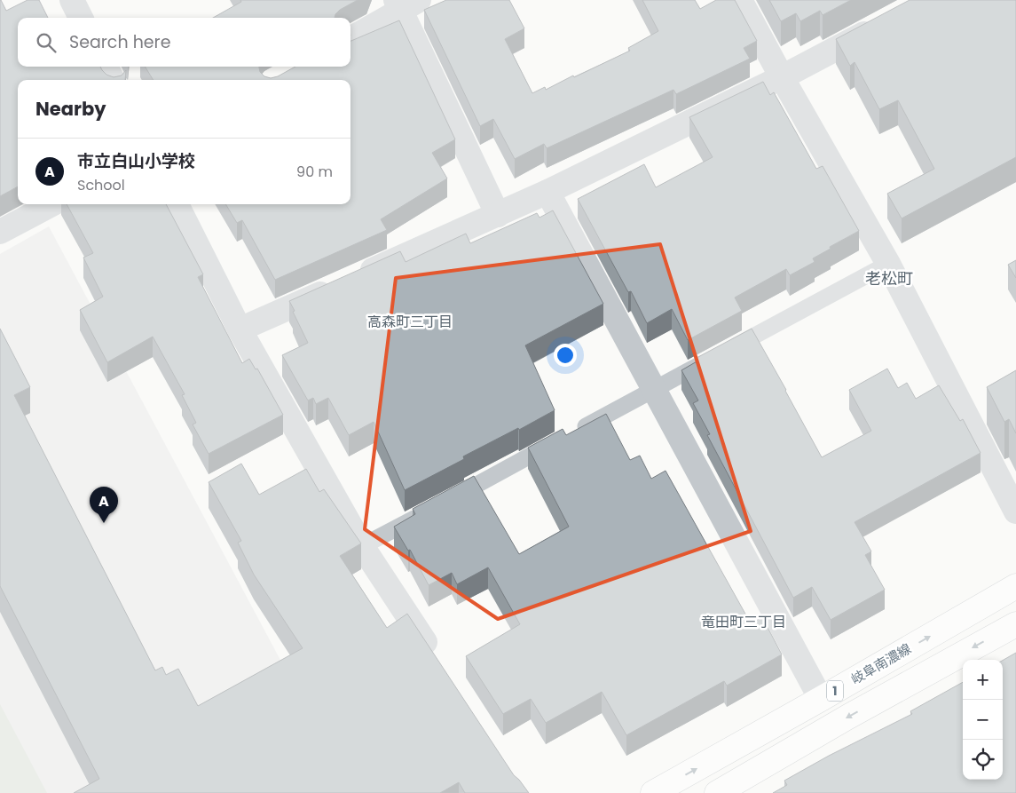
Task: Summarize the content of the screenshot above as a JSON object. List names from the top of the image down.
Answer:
{
  "streets": {
    "main road": ["岐阜南濃線", "1"]
  },
  "districts": ["老松町", "高森町三丁目", "竜田町三丁目"],
  "page": {
    "search": "Search here",
    "heading": "Nearby",
    "list": [
      {
        "mark": "A",
        "name": "市立白山小学校",
        "note": "School",
        "value": "90 m"
      }
    ],
    "pins": "A",
    "map_buttons": ["+", "−"]
  }
}
